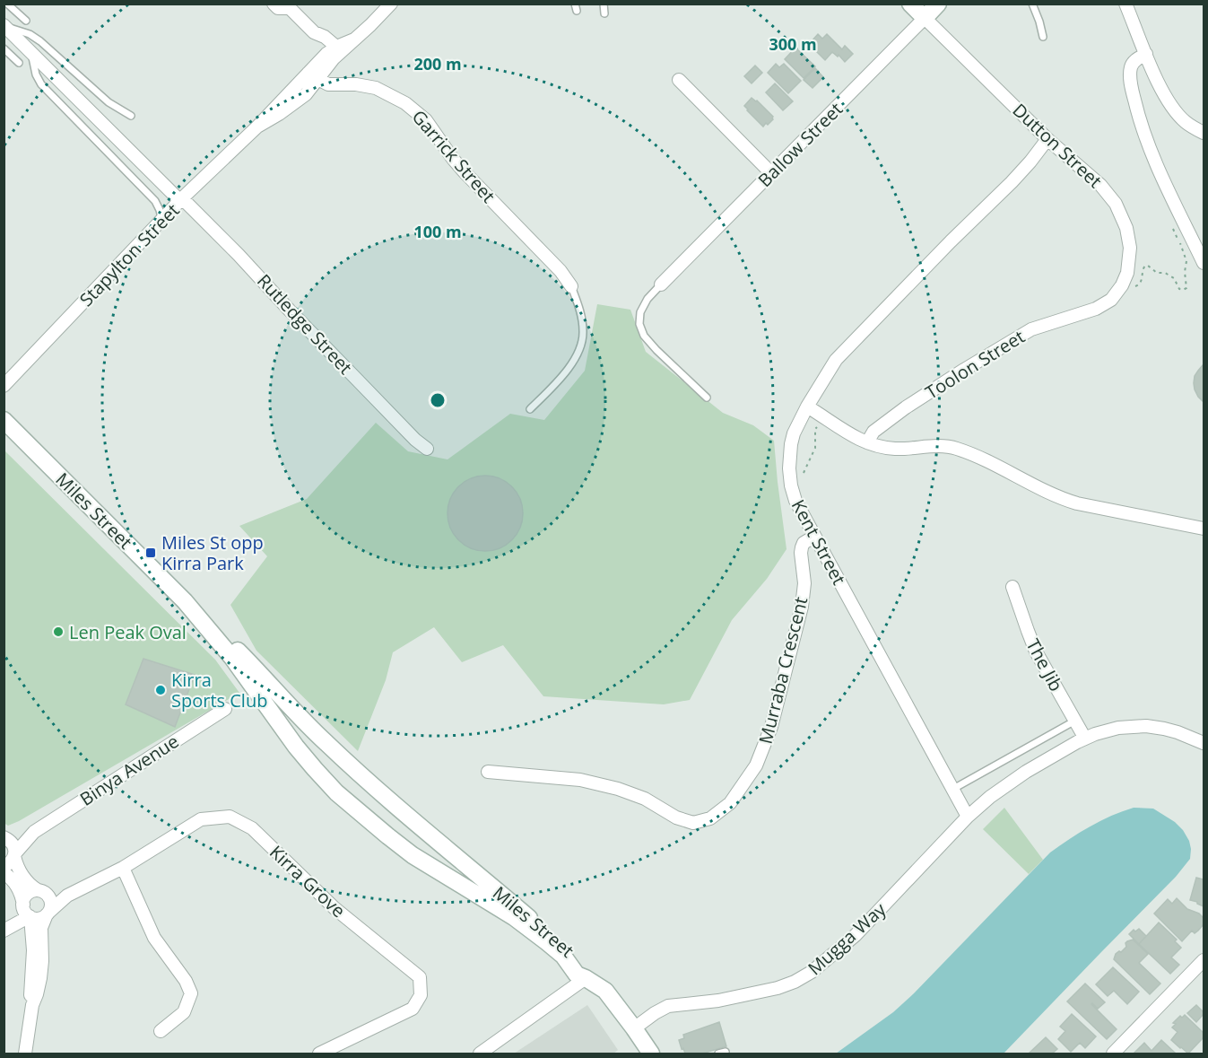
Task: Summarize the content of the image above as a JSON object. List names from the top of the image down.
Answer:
{
  "streets": {
    "street": [
      "Ballow Street",
      "Dutton Street",
      "Garrick Street",
      "Stapylton Street",
      "Rutledge Street",
      "Toolon Street",
      "Miles Street",
      "Kent Street",
      "The Jib",
      "Murraba Crescent",
      "Binya Avenue",
      "Kirra Grove",
      "Mugga Way"
    ]
  },
  "crossings": [
    ["Ballow Street", "Dutton Street"],
    ["Dutton Street", "Toolon Street"],
    ["Dutton Street", "Kent Street"],
    ["Garrick Street", "Stapylton Street"],
    ["Stapylton Street", "Rutledge Street"],
    ["Kent Street", "Murraba Crescent"],
    ["Kent Street", "Mugga Way"],
    ["The Jib", "Mugga Way"]
  ],
  "places": {
    "transit": ["Miles St opp Kirra Park"],
    "other": ["Len Peak Oval", "Kirra Sports Club"]
  },
  "rings": ["300 m", "200 m", "100 m"]
}
